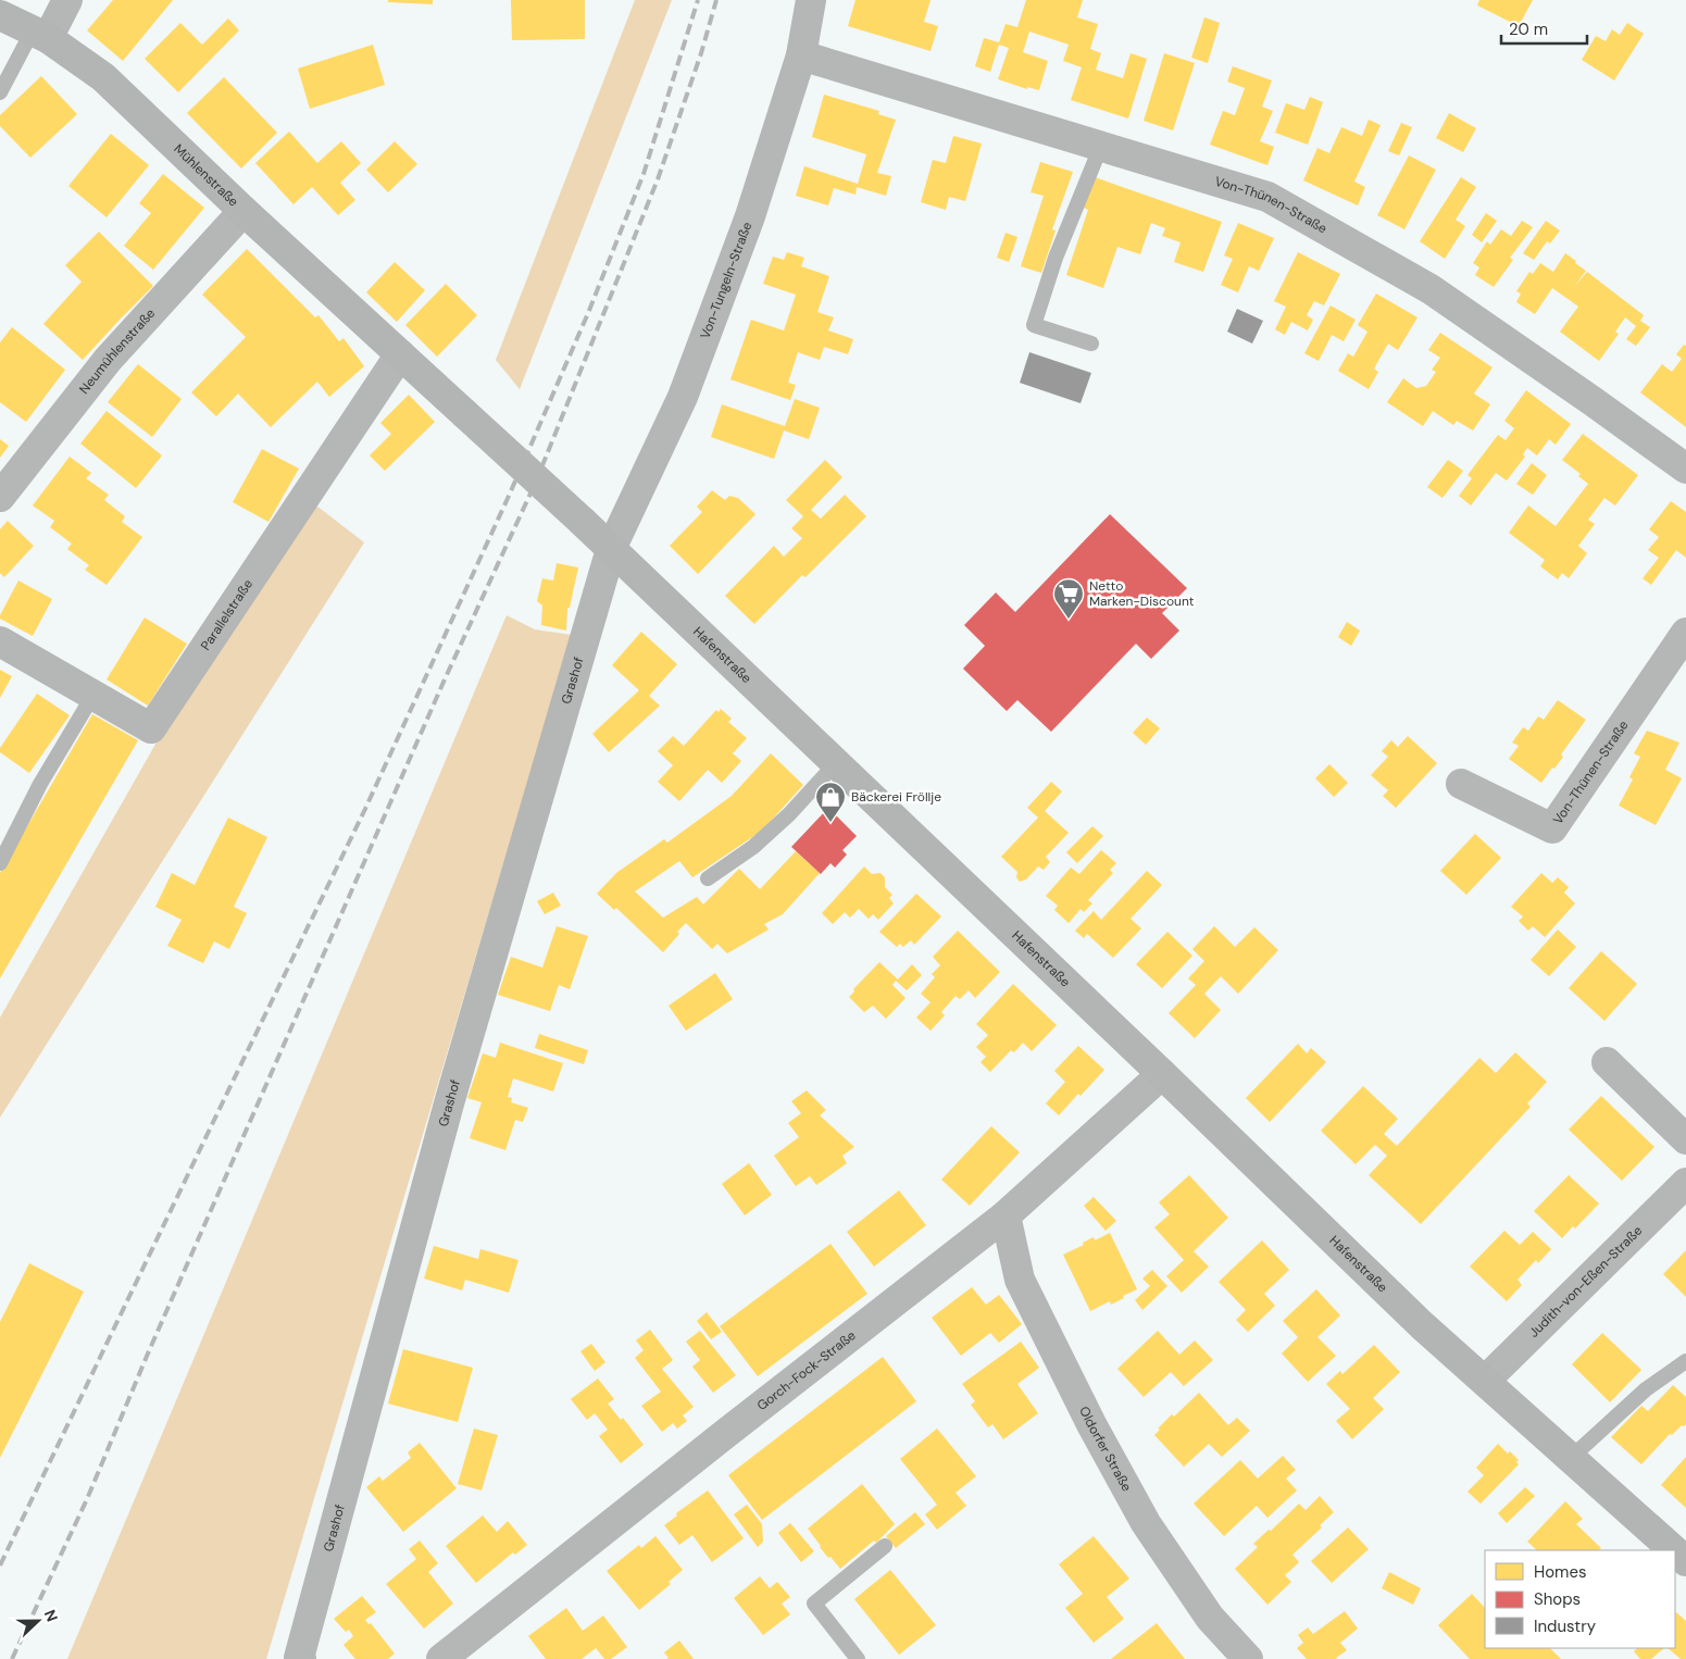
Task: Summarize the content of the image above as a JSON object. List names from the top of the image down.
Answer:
{
  "streets": {
    "street": [
      "Mühlenstraße",
      "Von-Thünen-Straße",
      "Von-Tungeln-Straße",
      "Neumühlenstraße",
      "Parallelstraße",
      "Hafenstraße",
      "Grashof",
      "Judith-von-Eßen-Straße",
      "Gorch-Fock-Straße",
      "Oldorfer Straße"
    ]
  },
  "crossings": [
    ["Mühlenstraße", "Neumühlenstraße"],
    ["Mühlenstraße", "Parallelstraße"],
    ["Mühlenstraße", "Hafenstraße"],
    ["Von-Thünen-Straße", "Von-Tungeln-Straße"],
    ["Von-Tungeln-Straße", "Hafenstraße"],
    ["Von-Tungeln-Straße", "Grashof"],
    ["Parallelstraße", "Hafenstraße"],
    ["Hafenstraße", "Grashof"],
    ["Hafenstraße", "Judith-von-Eßen-Straße"],
    ["Hafenstraße", "Gorch-Fock-Straße"],
    ["Gorch-Fock-Straße", "Oldorfer Straße"]
  ],
  "places": {
    "supermarket": ["Netto Marken-Discount"],
    "shop": ["Bäckerei Fröllje"]
  },
  "legend": ["Homes", "Shops", "Industry"],
  "scale_bar": "20 m",
  "north": "right"
}
